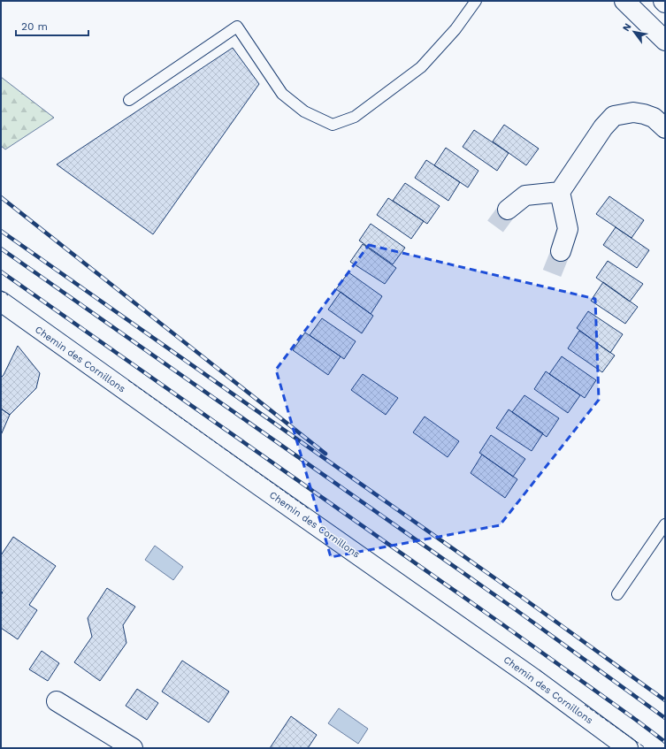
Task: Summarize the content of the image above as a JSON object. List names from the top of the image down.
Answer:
{
  "streets": {
    "street": ["Chemin des Cornillons"]
  },
  "scale_bar": "20 m",
  "north": "top left"
}
